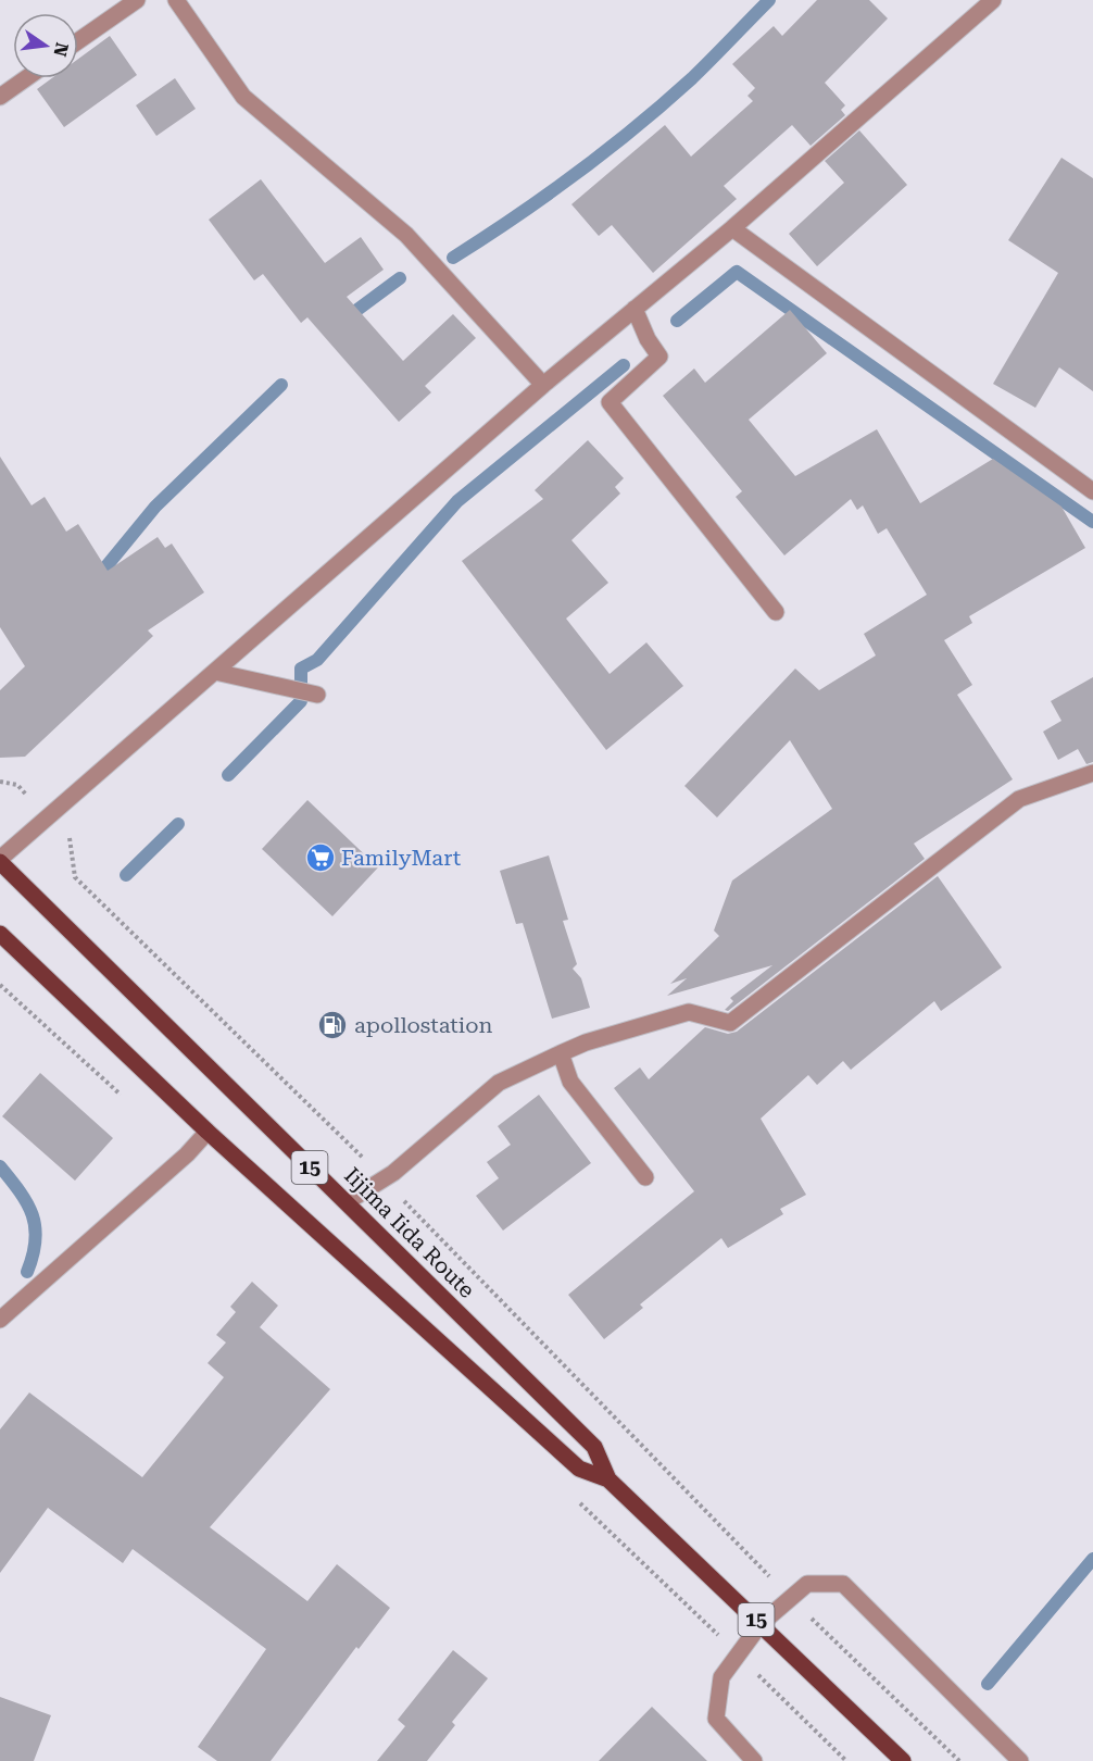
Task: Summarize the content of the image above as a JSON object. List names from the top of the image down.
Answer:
{
  "streets": {
    "main road": ["15", "Iijima Iida Route"]
  },
  "places": {
    "supermarket": ["FamilyMart"],
    "fuel station": ["apollostation"]
  },
  "north": "right"
}
